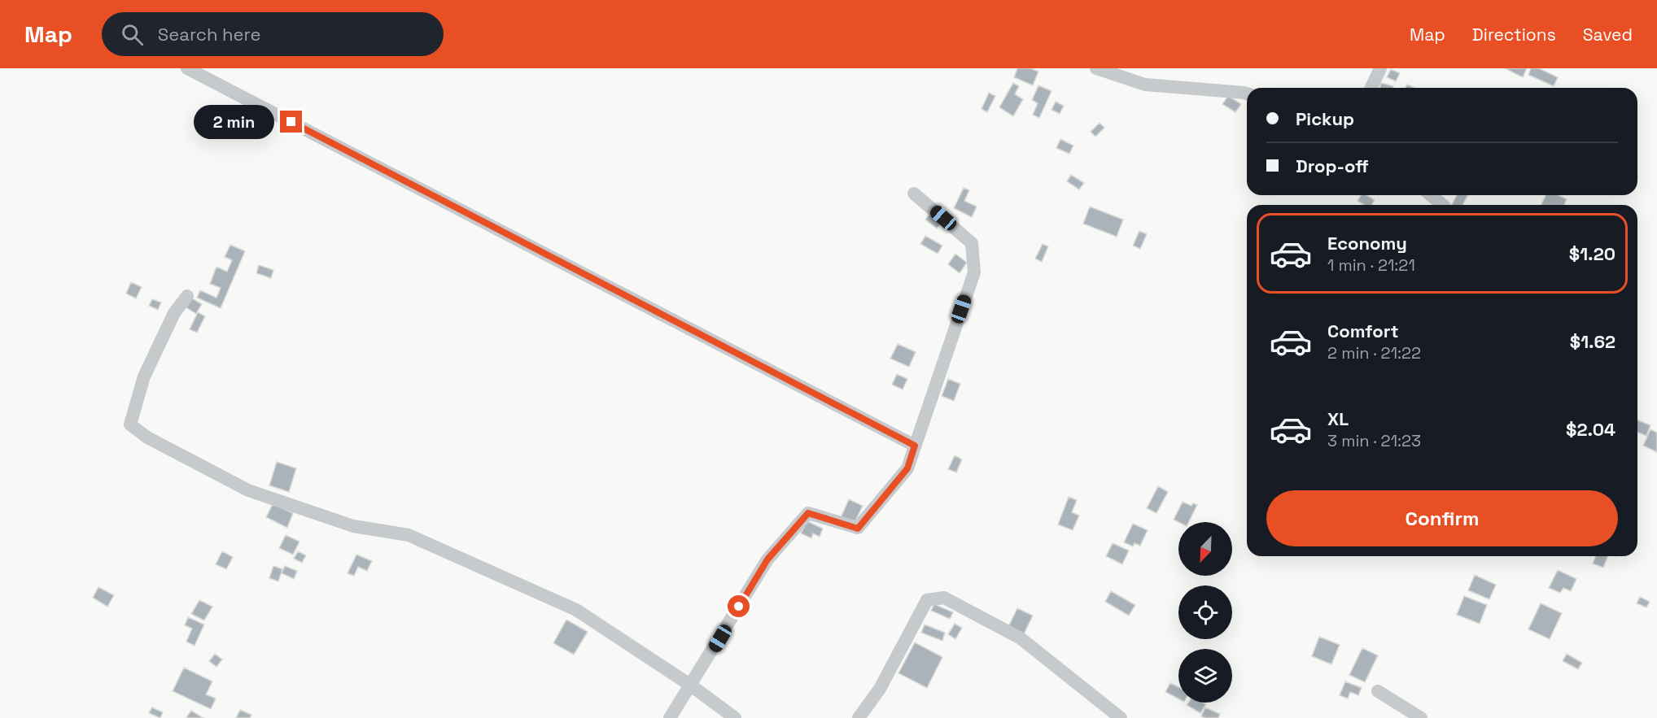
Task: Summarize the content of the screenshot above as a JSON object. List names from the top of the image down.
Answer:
{
  "north": "bottom left",
  "page": {
    "header": "Map",
    "search": "Search here",
    "nav": ["Map", "Directions", "Saved"],
    "banner": ["Pickup", "Drop-off"],
    "bubble": "2 min",
    "list": [
      {
        "name": "Economy",
        "note": "1 min · 21:21",
        "value": "$1.20"
      },
      {
        "name": "Comfort",
        "note": "2 min · 21:22",
        "value": "$1.62"
      },
      {
        "name": "XL",
        "note": "3 min · 21:23",
        "value": "$2.04"
      }
    ],
    "buttons": "Confirm"
  }
}
